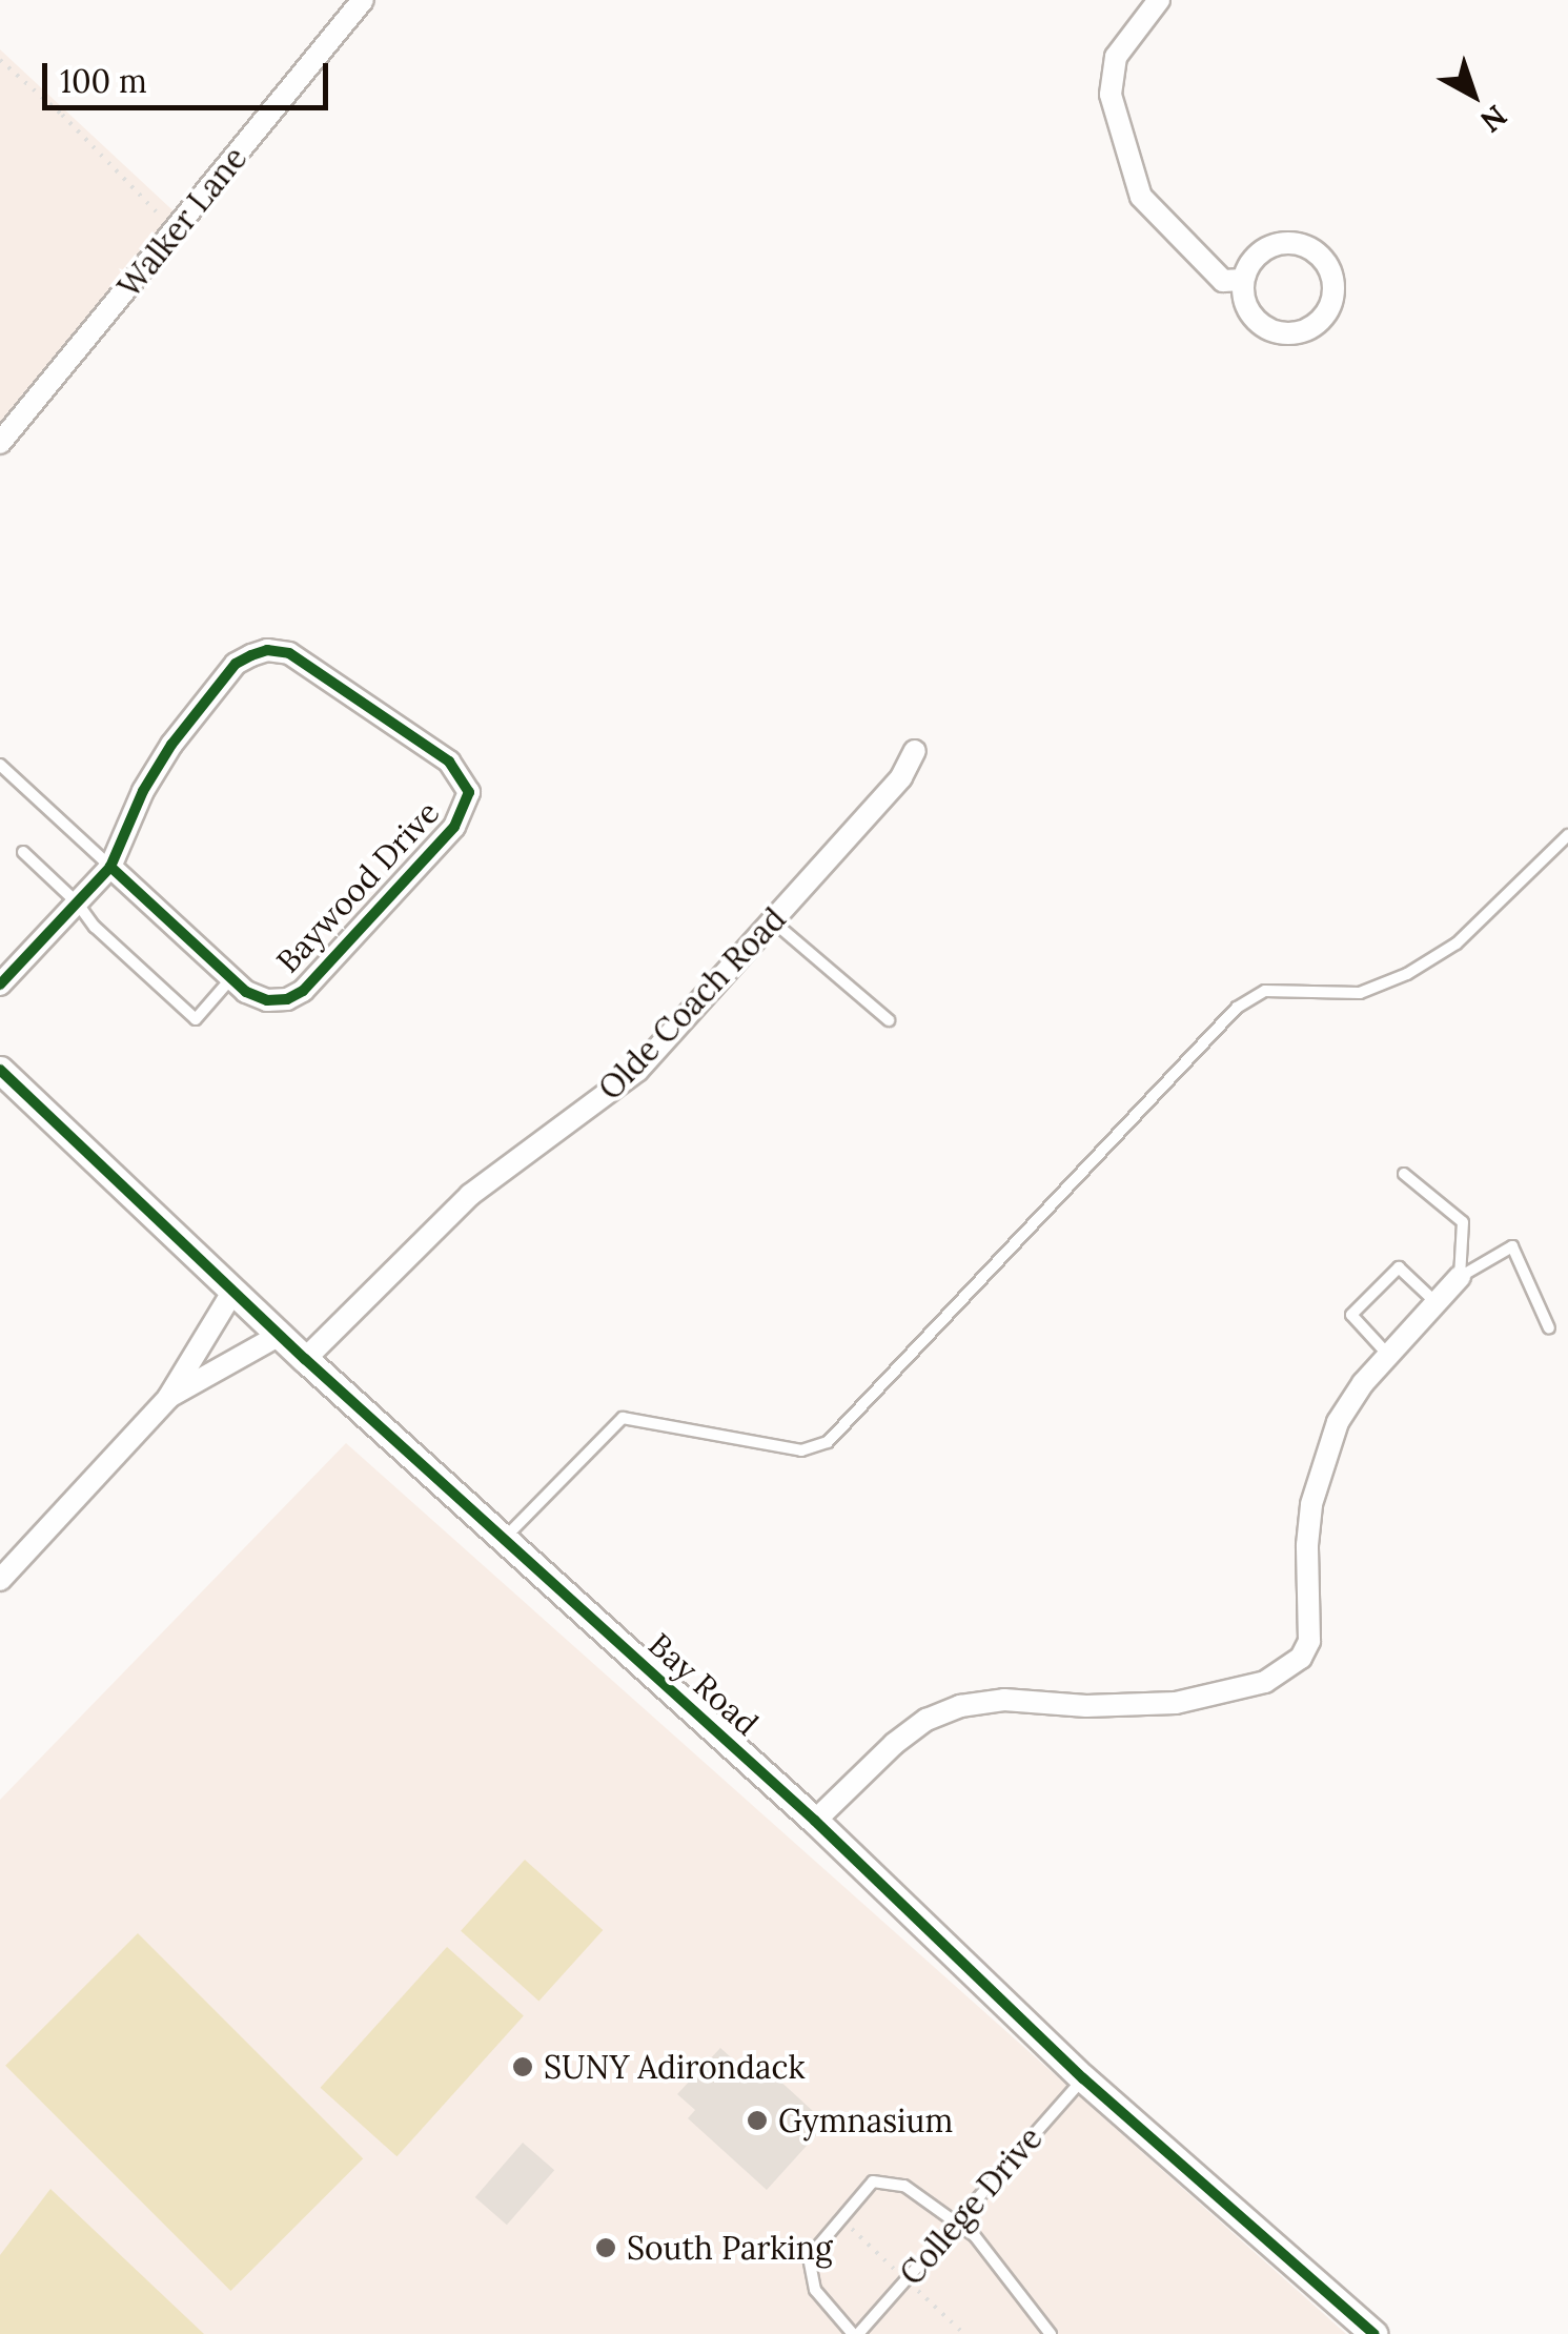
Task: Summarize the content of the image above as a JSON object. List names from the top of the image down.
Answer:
{
  "streets": {
    "street": [
      "Walker Lane",
      "Baywood Drive",
      "Olde Coach Road",
      "Bay Road"
    ],
    "lane": ["College Drive"]
  },
  "crossings": [
    ["Olde Coach Road", "Bay Road"],
    ["Bay Road", "College Drive"]
  ],
  "places": ["SUNY Adirondack", "Gymnasium", "South Parking"],
  "scale_bar": "100 m",
  "north": "bottom right"
}
